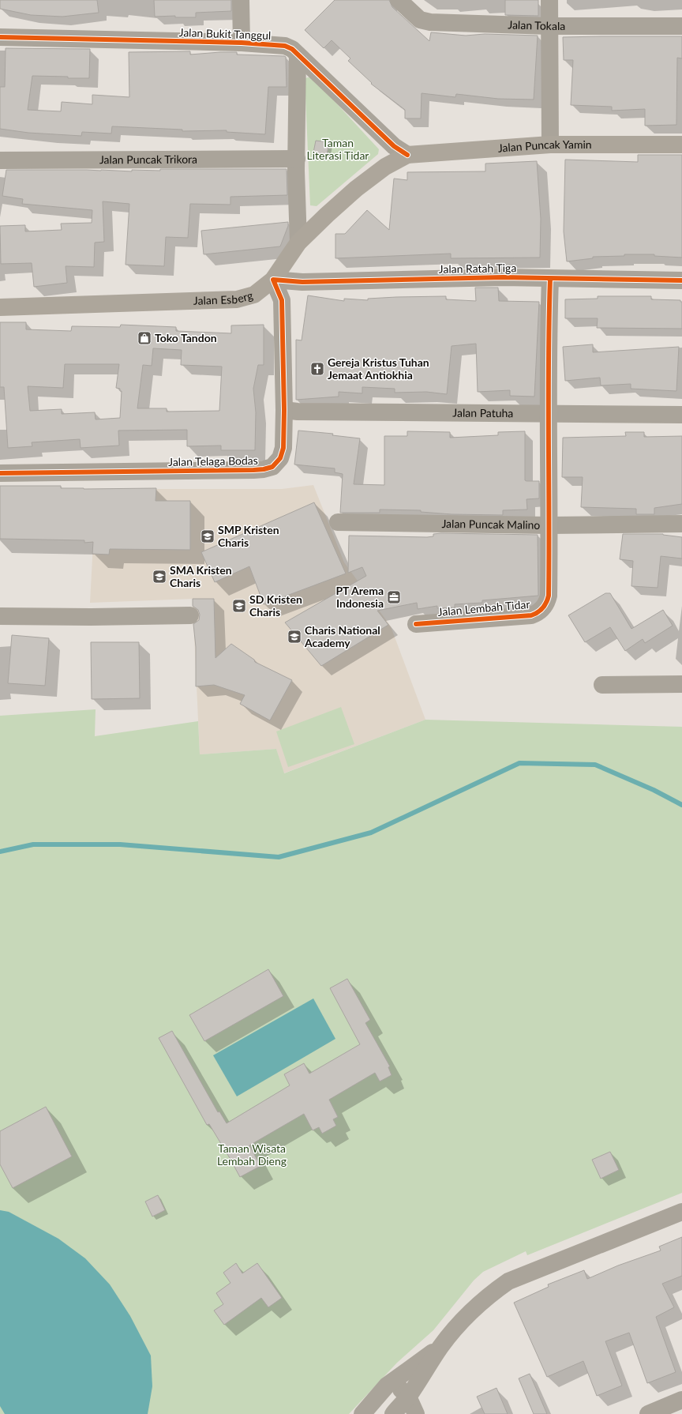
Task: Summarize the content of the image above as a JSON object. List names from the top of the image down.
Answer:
{
  "streets": {
    "main road": ["Jalan Puncak Yamin", "Jalan Esberg"],
    "street": [
      "Jalan Tokala",
      "Jalan Bukit Tanggul",
      "Jalan Puncak Trikora",
      "Jalan Ratah Tiga",
      "Jalan Patuha",
      "Jalan Telaga Bodas",
      "Jalan Puncak Malino",
      "Jalan Lembah Tidar"
    ]
  },
  "crossings": [
    ["Jalan Bukit Tanggul", "Jalan Puncak Yamin"],
    ["Jalan Bukit Tanggul", "Jalan Esberg"],
    ["Jalan Puncak Yamin", "Jalan Esberg"],
    ["Jalan Ratah Tiga", "Jalan Esberg"],
    ["Jalan Ratah Tiga", "Jalan Telaga Bodas"],
    ["Jalan Ratah Tiga", "Jalan Lembah Tidar"],
    ["Jalan Esberg", "Jalan Telaga Bodas"],
    ["Jalan Patuha", "Jalan Telaga Bodas"],
    ["Jalan Patuha", "Jalan Lembah Tidar"],
    ["Jalan Puncak Malino", "Jalan Lembah Tidar"]
  ],
  "parks": ["Taman Literasi Tidar", "Taman Wisata Lembah Dieng"],
  "places": {
    "shop": ["Toko Tandon"],
    "church": ["Gereja Kristus Tuhan Jemaat Antiokhia"],
    "school or university": [
      "SMP Kristen Charis",
      "SMA Kristen Charis",
      "SD Kristen Charis",
      "Charis National Academy"
    ],
    "office": ["PT Arema Indonesia"]
  }
}
